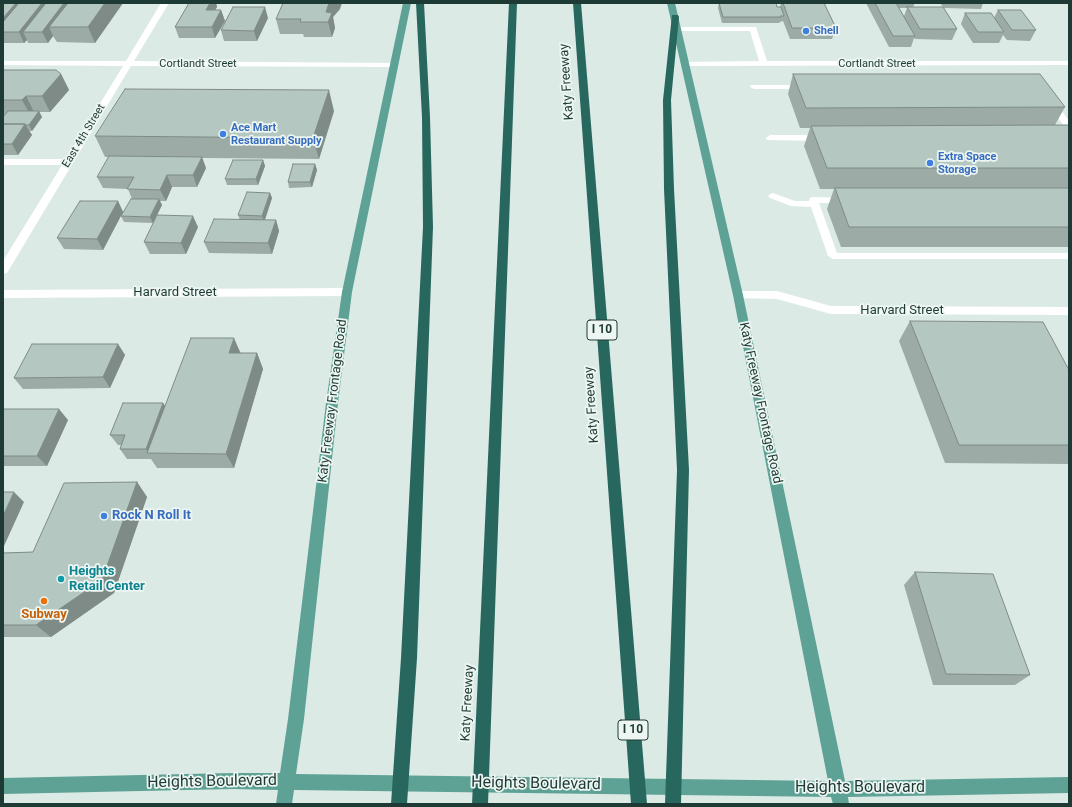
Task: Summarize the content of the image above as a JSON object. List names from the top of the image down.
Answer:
{
  "streets": {
    "highway": ["Katy Freeway", "I 10"],
    "main road": ["Katy Freeway Frontage Road", "Heights Boulevard"],
    "street": ["Cortlandt Street", "East 4th Street", "Harvard Street"]
  },
  "crossings": [
    ["Cortlandt Street", "East 4th Street"],
    ["Cortlandt Street", "Katy Freeway Frontage Road"],
    ["Harvard Street", "Katy Freeway Frontage Road"],
    ["Katy Freeway Frontage Road", "Heights Boulevard"]
  ],
  "places": [
    "Shell",
    "Ace Mart Restaurant Supply",
    "Extra Space Storage",
    "Rock N Roll It",
    "Heights Retail Center",
    "Subway"
  ]
}
